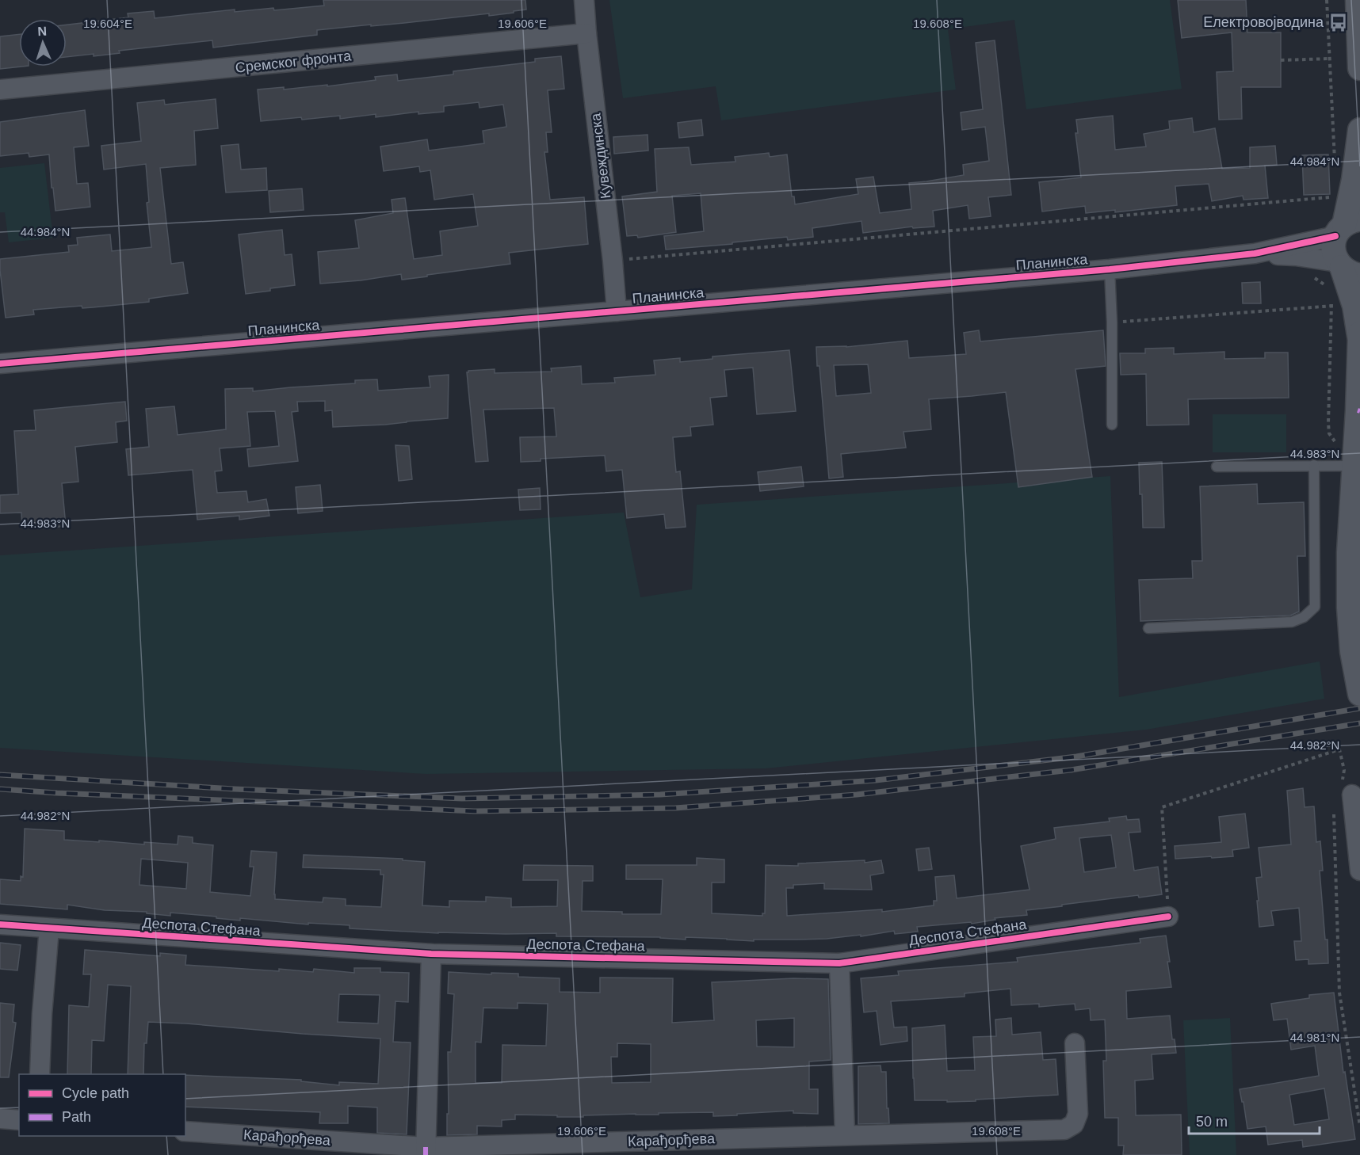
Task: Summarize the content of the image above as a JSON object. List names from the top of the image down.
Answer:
{
  "streets": {
    "street": [
      "Сремског фронта",
      "Кувеждинска",
      "Планинска",
      "Деспота Стефана",
      "Карађорђева"
    ]
  },
  "crossings": [
    ["Сремског фронта", "Кувеждинска"],
    ["Кувеждинска", "Планинска"]
  ],
  "places": {
    "bus stop": ["Електровојводина"]
  },
  "legend": ["Cycle path", "Path"],
  "scale_bar": "50 m",
  "north": "top",
  "coordinates": [
    "19.604°E",
    "19.606°E",
    "19.608°E",
    "44.984°N",
    "44.983°N",
    "44.982°N",
    "44.981°N"
  ]
}
